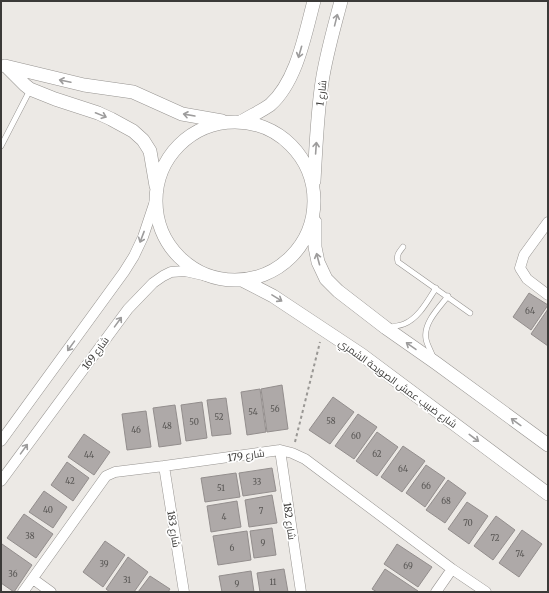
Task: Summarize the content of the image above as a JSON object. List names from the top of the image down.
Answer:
{
  "streets": {
    "street": [
      "شارع 1",
      "شارع 169",
      "شارع ضبيب عمش الصويحة الشمري",
      "شارع 179",
      "شارع 182",
      "شارع 183"
    ]
  },
  "crossings": [
    ["شارع 179", "شارع 182"],
    ["شارع 179", "شارع 183"]
  ],
  "one_way": ["شارع 1"],
  "house_numbers": [
    "64",
    "56",
    "54",
    "52",
    "58",
    "50",
    "48",
    "46",
    "60",
    "62",
    "44",
    "64",
    "42",
    "33",
    "66",
    "51",
    "68",
    "40",
    "7",
    "4",
    "70",
    "38",
    "72",
    "9",
    "6",
    "74",
    "39",
    "69",
    "36",
    "31",
    "11",
    "9"
  ]
}
